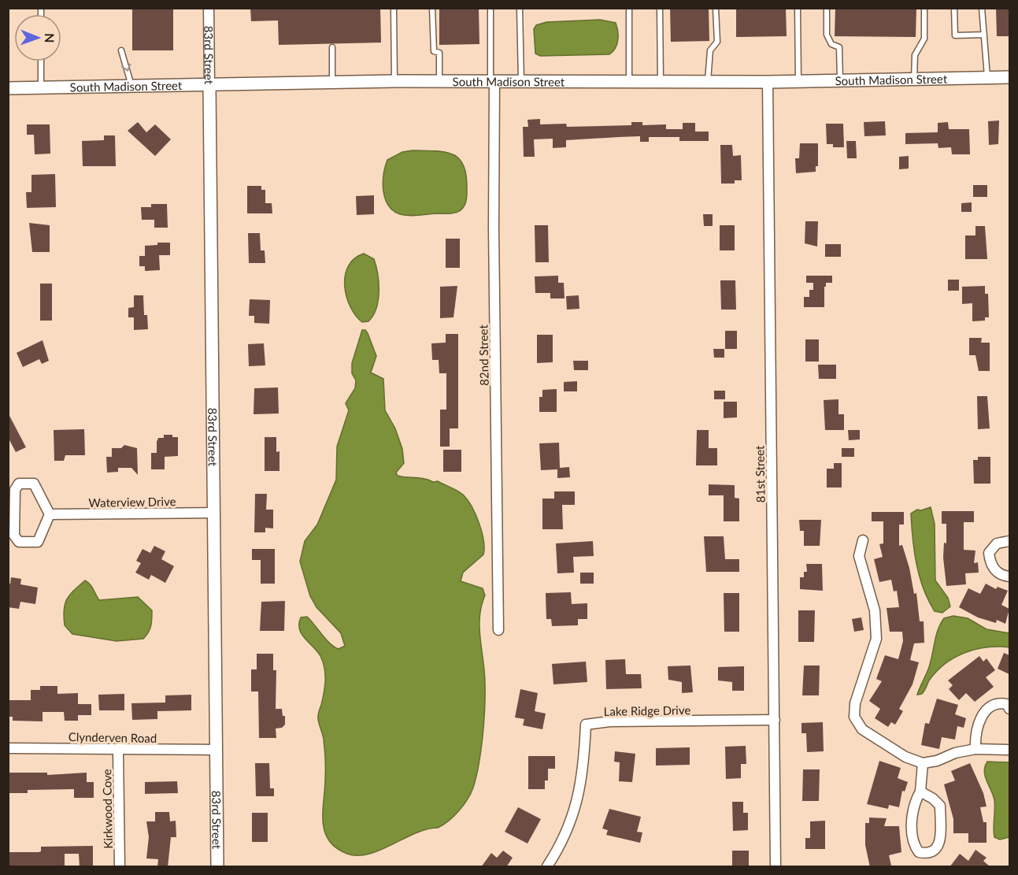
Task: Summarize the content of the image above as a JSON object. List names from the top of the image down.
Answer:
{
  "streets": {
    "street": [
      "83rd Street",
      "South Madison Street",
      "82nd Street",
      "81st Street",
      "Waterview Drive",
      "Lake Ridge Drive",
      "Clynderven Road",
      "Kirkwood Cove"
    ]
  },
  "crossings": [
    ["83rd Street", "South Madison Street"],
    ["83rd Street", "Waterview Drive"],
    ["83rd Street", "Clynderven Road"],
    ["South Madison Street", "82nd Street"],
    ["South Madison Street", "81st Street"],
    ["81st Street", "Lake Ridge Drive"],
    ["Clynderven Road", "Kirkwood Cove"]
  ],
  "north": "right"
}
